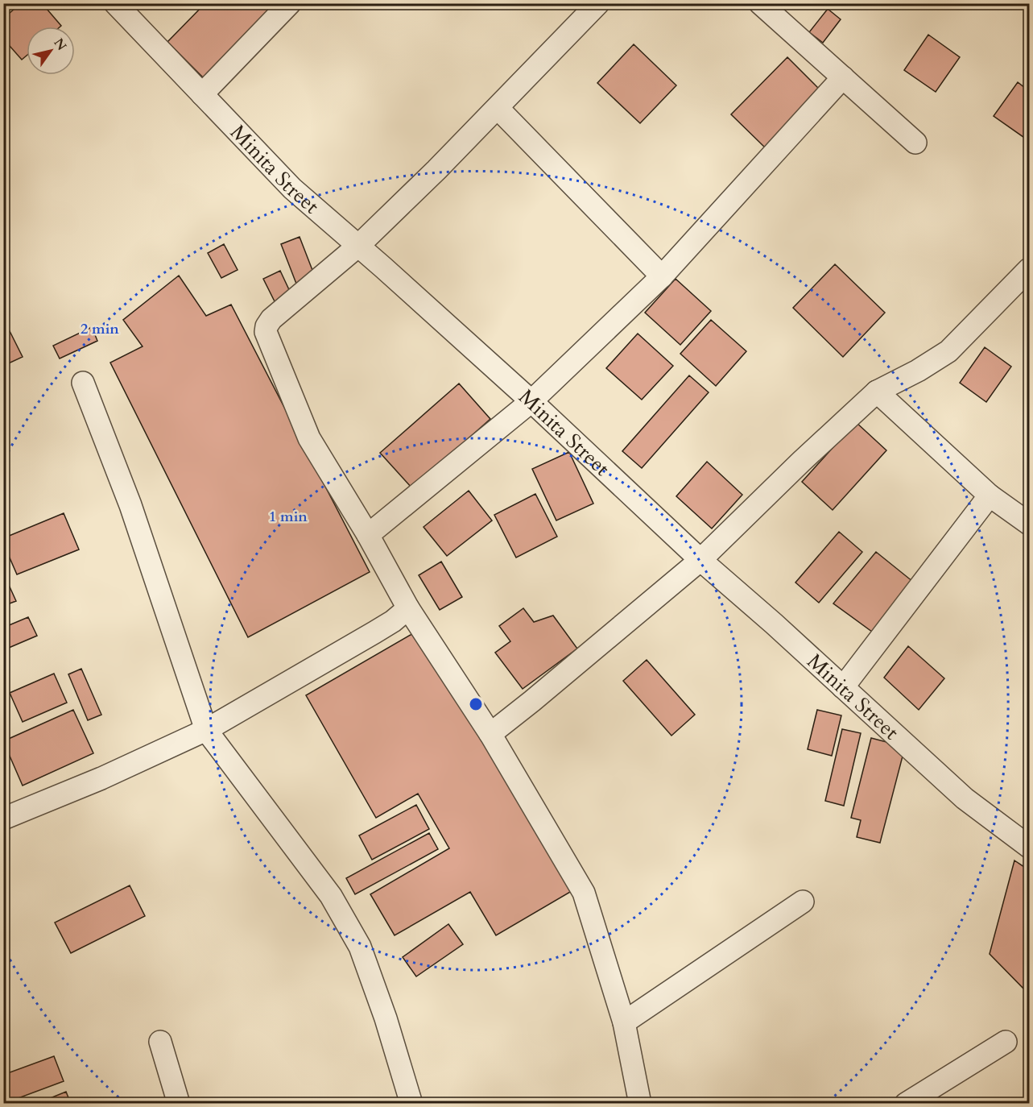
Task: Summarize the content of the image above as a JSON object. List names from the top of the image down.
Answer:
{
  "streets": {
    "street": ["Minita Street"]
  },
  "north": "top right",
  "rings": ["2 min", "1 min"]
}
